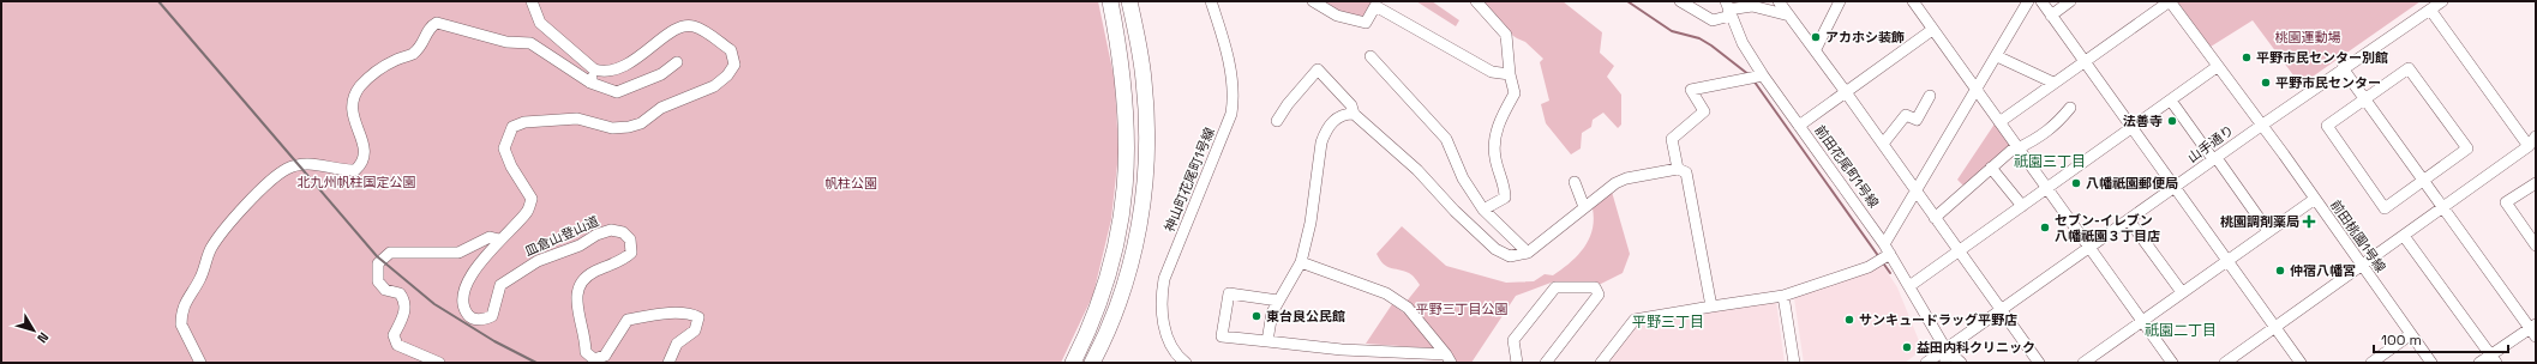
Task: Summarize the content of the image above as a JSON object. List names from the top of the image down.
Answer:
{
  "streets": {
    "street": [
      "山手通り",
      "前田花尾町1号線",
      "神山町花尾町1号線",
      "皿倉山登山道",
      "前田桃園1号線"
    ]
  },
  "crossings": [
    ["山手通り", "前田花尾町1号線"],
    ["山手通り", "前田桃園1号線"]
  ],
  "districts": ["祇園三丁目", "平野三丁目", "祇園二丁目"],
  "parks": [
    "桃園運動場",
    "北九州帆柱国定公園",
    "帆柱公園",
    "平野三丁目公園"
  ],
  "places": {
    "other": [
      "アカホシ装飾",
      "平野市民センター別館",
      "平野市民センター",
      "法善寺",
      "八幡祇園郵便局",
      "セブン-イレブン 八幡祇園３丁目店",
      "仲宿八幡宮",
      "東台良公民館",
      "サンキュードラッグ平野店",
      "益田内科クリニック"
    ],
    "health": ["桃園調剤薬局"]
  },
  "scale_bar": "100 m",
  "north": "bottom right"
}
